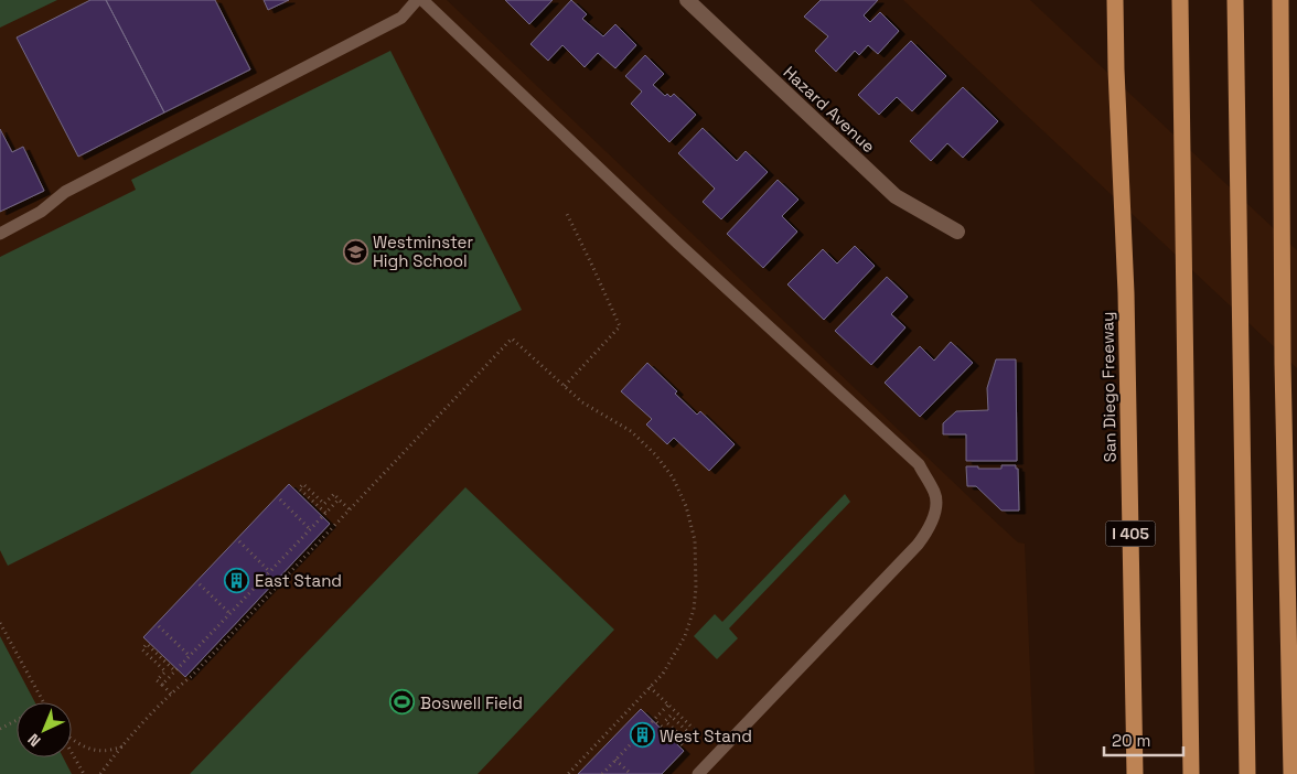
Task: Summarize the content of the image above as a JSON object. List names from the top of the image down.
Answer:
{
  "streets": {
    "highway": ["San Diego Freeway", "I 405"],
    "street": ["Hazard Avenue"]
  },
  "places": {
    "school or university": ["Westminster High School"],
    "building": ["East Stand", "West Stand"],
    "sports": ["Boswell Field"]
  },
  "scale_bar": "20 m",
  "north": "bottom left"
}
